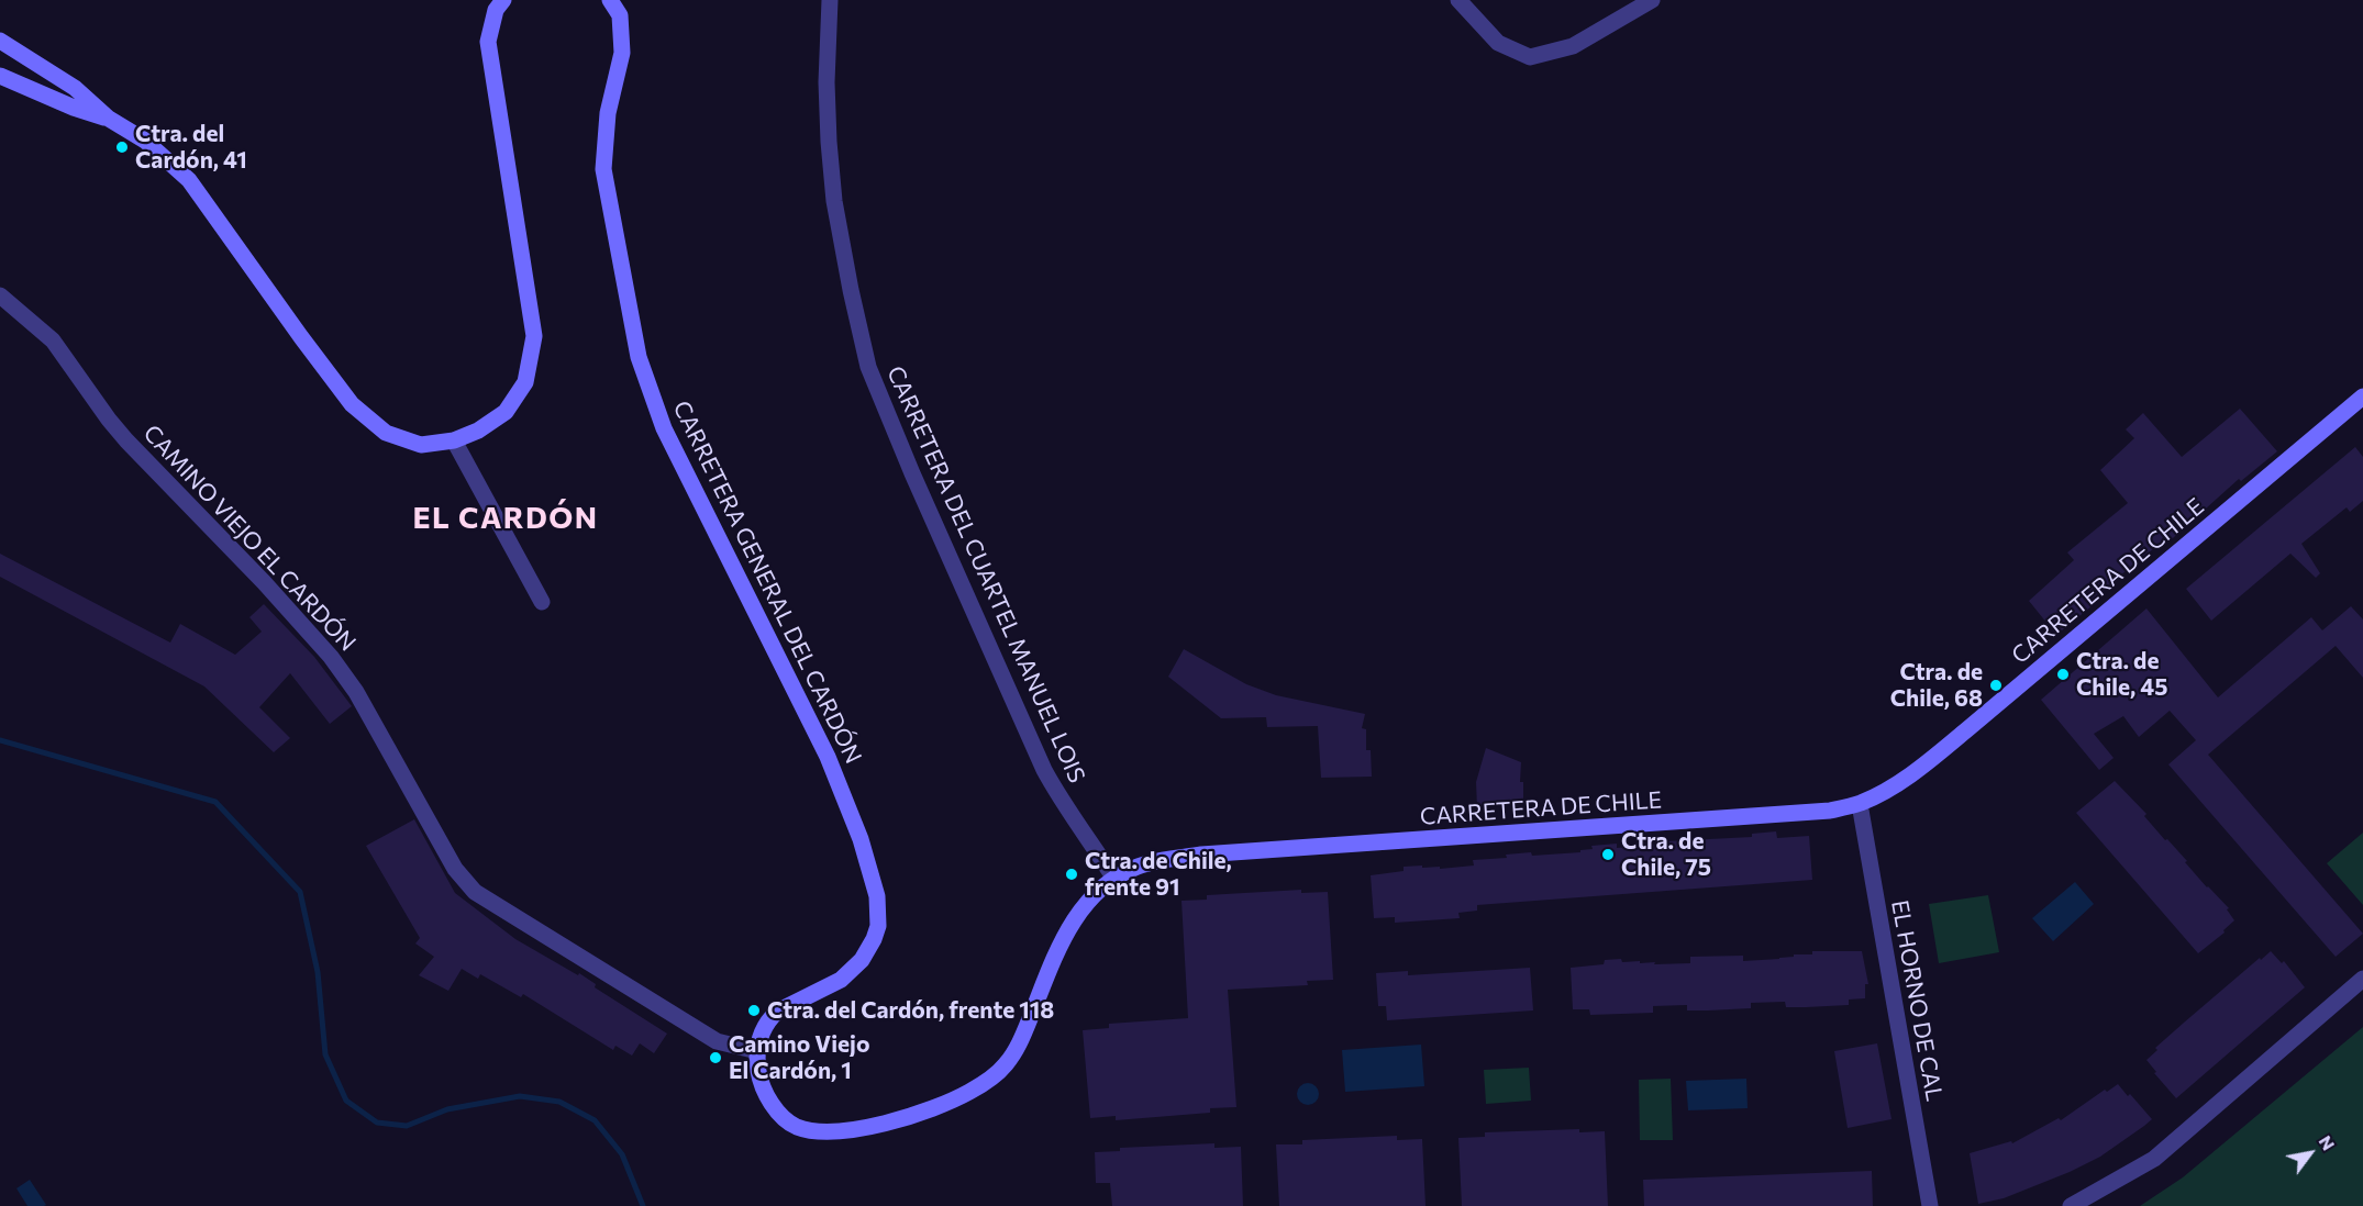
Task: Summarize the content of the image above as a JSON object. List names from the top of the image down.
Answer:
{
  "streets": {
    "street": [
      "CAMINO VIEJO EL CARDÓN",
      "CARRETERA DEL CUARTEL MANUEL LOIS",
      "CARRETERA DE CHILE",
      "CARRETERA GENERAL DEL CARDÓN",
      "EL HORNO DE CAL"
    ]
  },
  "crossings": [
    ["CAMINO VIEJO EL CARDÓN", "CARRETERA DE CHILE"],
    ["CAMINO VIEJO EL CARDÓN", "CARRETERA GENERAL DEL CARDÓN"],
    ["CARRETERA DEL CUARTEL MANUEL LOIS", "CARRETERA DE CHILE"],
    ["CARRETERA DE CHILE", "CARRETERA GENERAL DEL CARDÓN"],
    ["CARRETERA DE CHILE", "EL HORNO DE CAL"]
  ],
  "districts": ["EL CARDÓN"],
  "places": [
    "Ctra. del Cardón, 41",
    "Ctra. de Chile, 45",
    "Ctra. de Chile, 68",
    "Ctra. de Chile, 75",
    "Ctra. de Chile, frente 91",
    "Ctra. del Cardón, frente 118",
    "Camino Viejo El Cardón, 1"
  ],
  "north": "top right"
}
